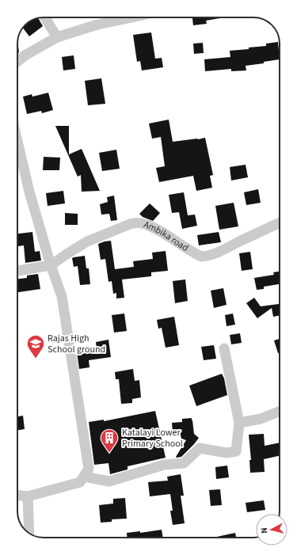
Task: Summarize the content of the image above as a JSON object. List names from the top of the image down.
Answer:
{
  "streets": {
    "street": ["Ambika road"]
  },
  "places": {
    "school or university": ["Rajas High School ground"],
    "building": ["Katalayi Lower Primary School"]
  },
  "north": "left"
}
